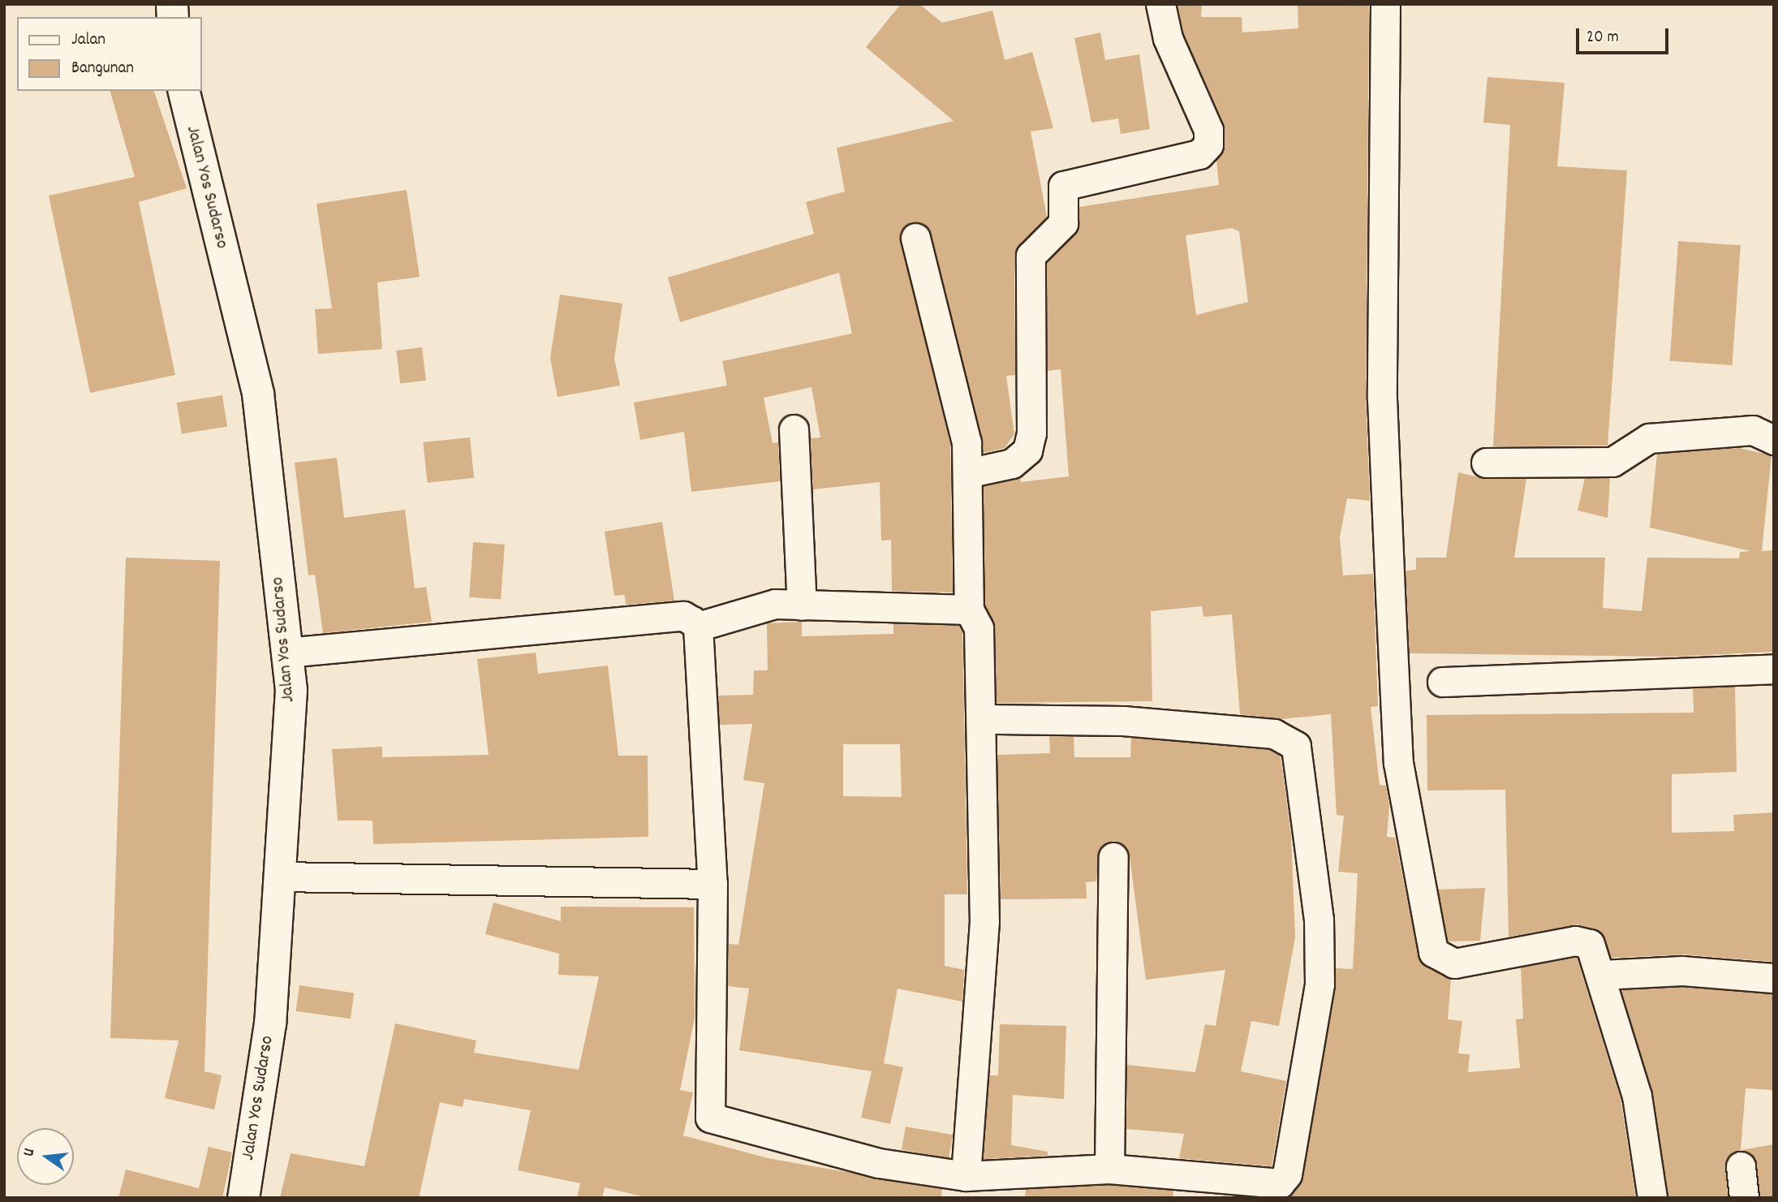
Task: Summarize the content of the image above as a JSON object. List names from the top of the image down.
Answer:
{
  "streets": {
    "highway": ["Jalan Yos Sudarso"]
  },
  "legend": ["Jalan", "Bangunan"],
  "scale_bar": "20 m",
  "north": "left"
}
